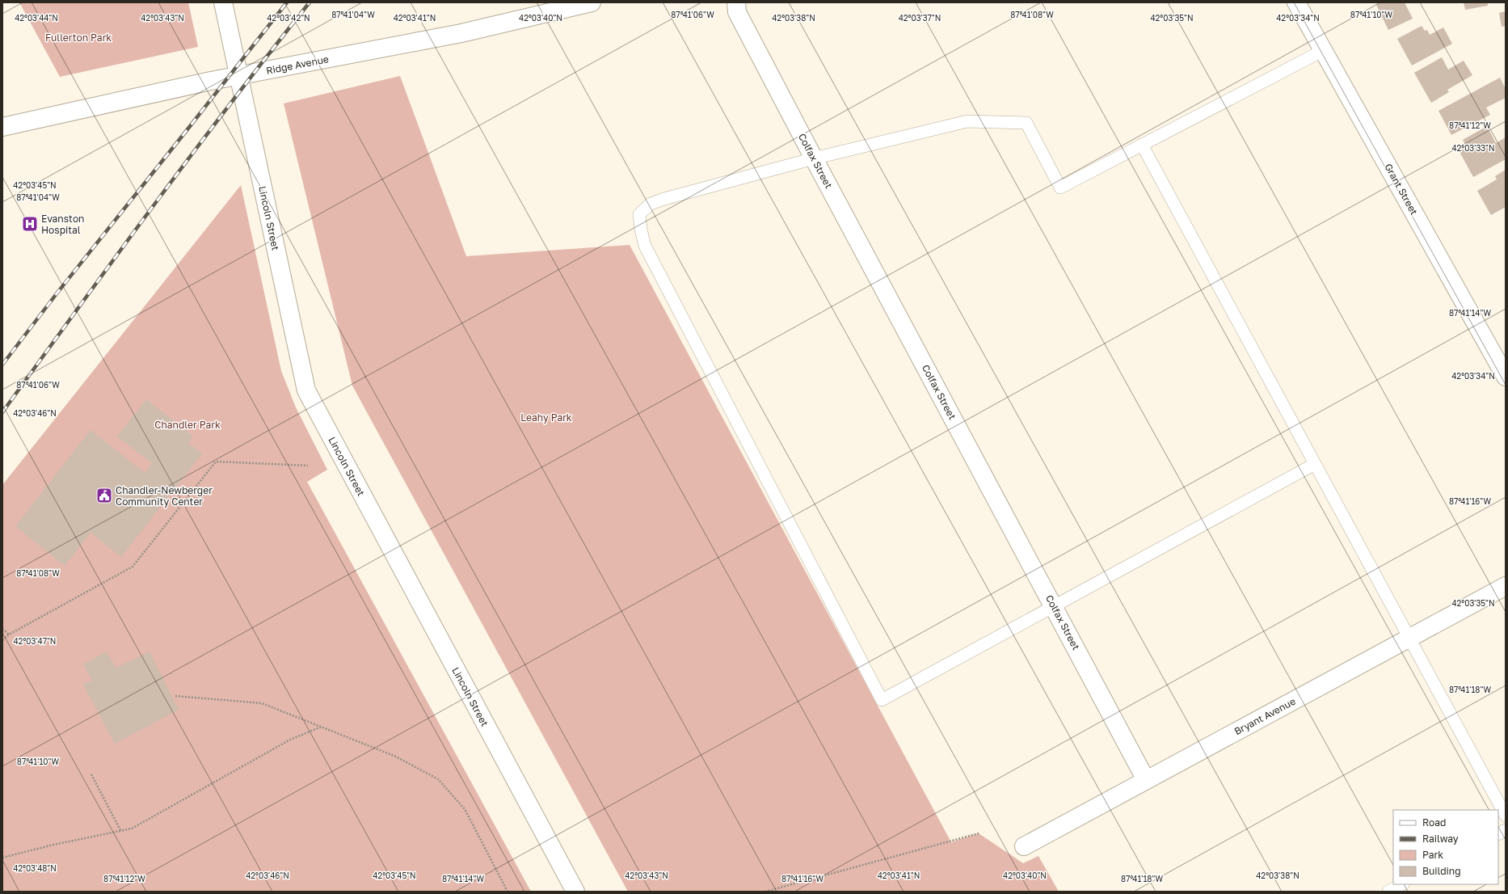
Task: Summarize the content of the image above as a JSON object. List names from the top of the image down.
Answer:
{
  "streets": {
    "street": [
      "Ridge Avenue",
      "Colfax Street",
      "Grant Street",
      "Lincoln Street",
      "Bryant Avenue"
    ]
  },
  "crossings": [
    ["Ridge Avenue", "Lincoln Street"],
    ["Colfax Street", "Bryant Avenue"]
  ],
  "parks": ["Fullerton Park", "Leahy Park", "Chandler Park"],
  "places": {
    "hospital": ["Evanston Hospital"],
    "public building": ["Chandler-Newberger Community Center"]
  },
  "legend": [
    "Road",
    "Railway",
    "Park",
    "Building"
  ],
  "coordinates": [
    "87°41'04\"W",
    "87°41'06\"W",
    "87°41'08\"W",
    "87°41'10\"W",
    "42°03'44\"N",
    "42°03'43\"N",
    "42°03'42\"N",
    "42°03'41\"N",
    "42°03'40\"N",
    "42°03'38\"N",
    "42°03'37\"N",
    "42°03'35\"N",
    "42°03'34\"N",
    "87°41'12\"W",
    "42°03'33\"N",
    "42°03'45\"N",
    "87°41'14\"W",
    "42°03'46\"N",
    "87°41'16\"W",
    "42°03'47\"N",
    "87°41'18\"W",
    "42°03'48\"N"
  ]
}
